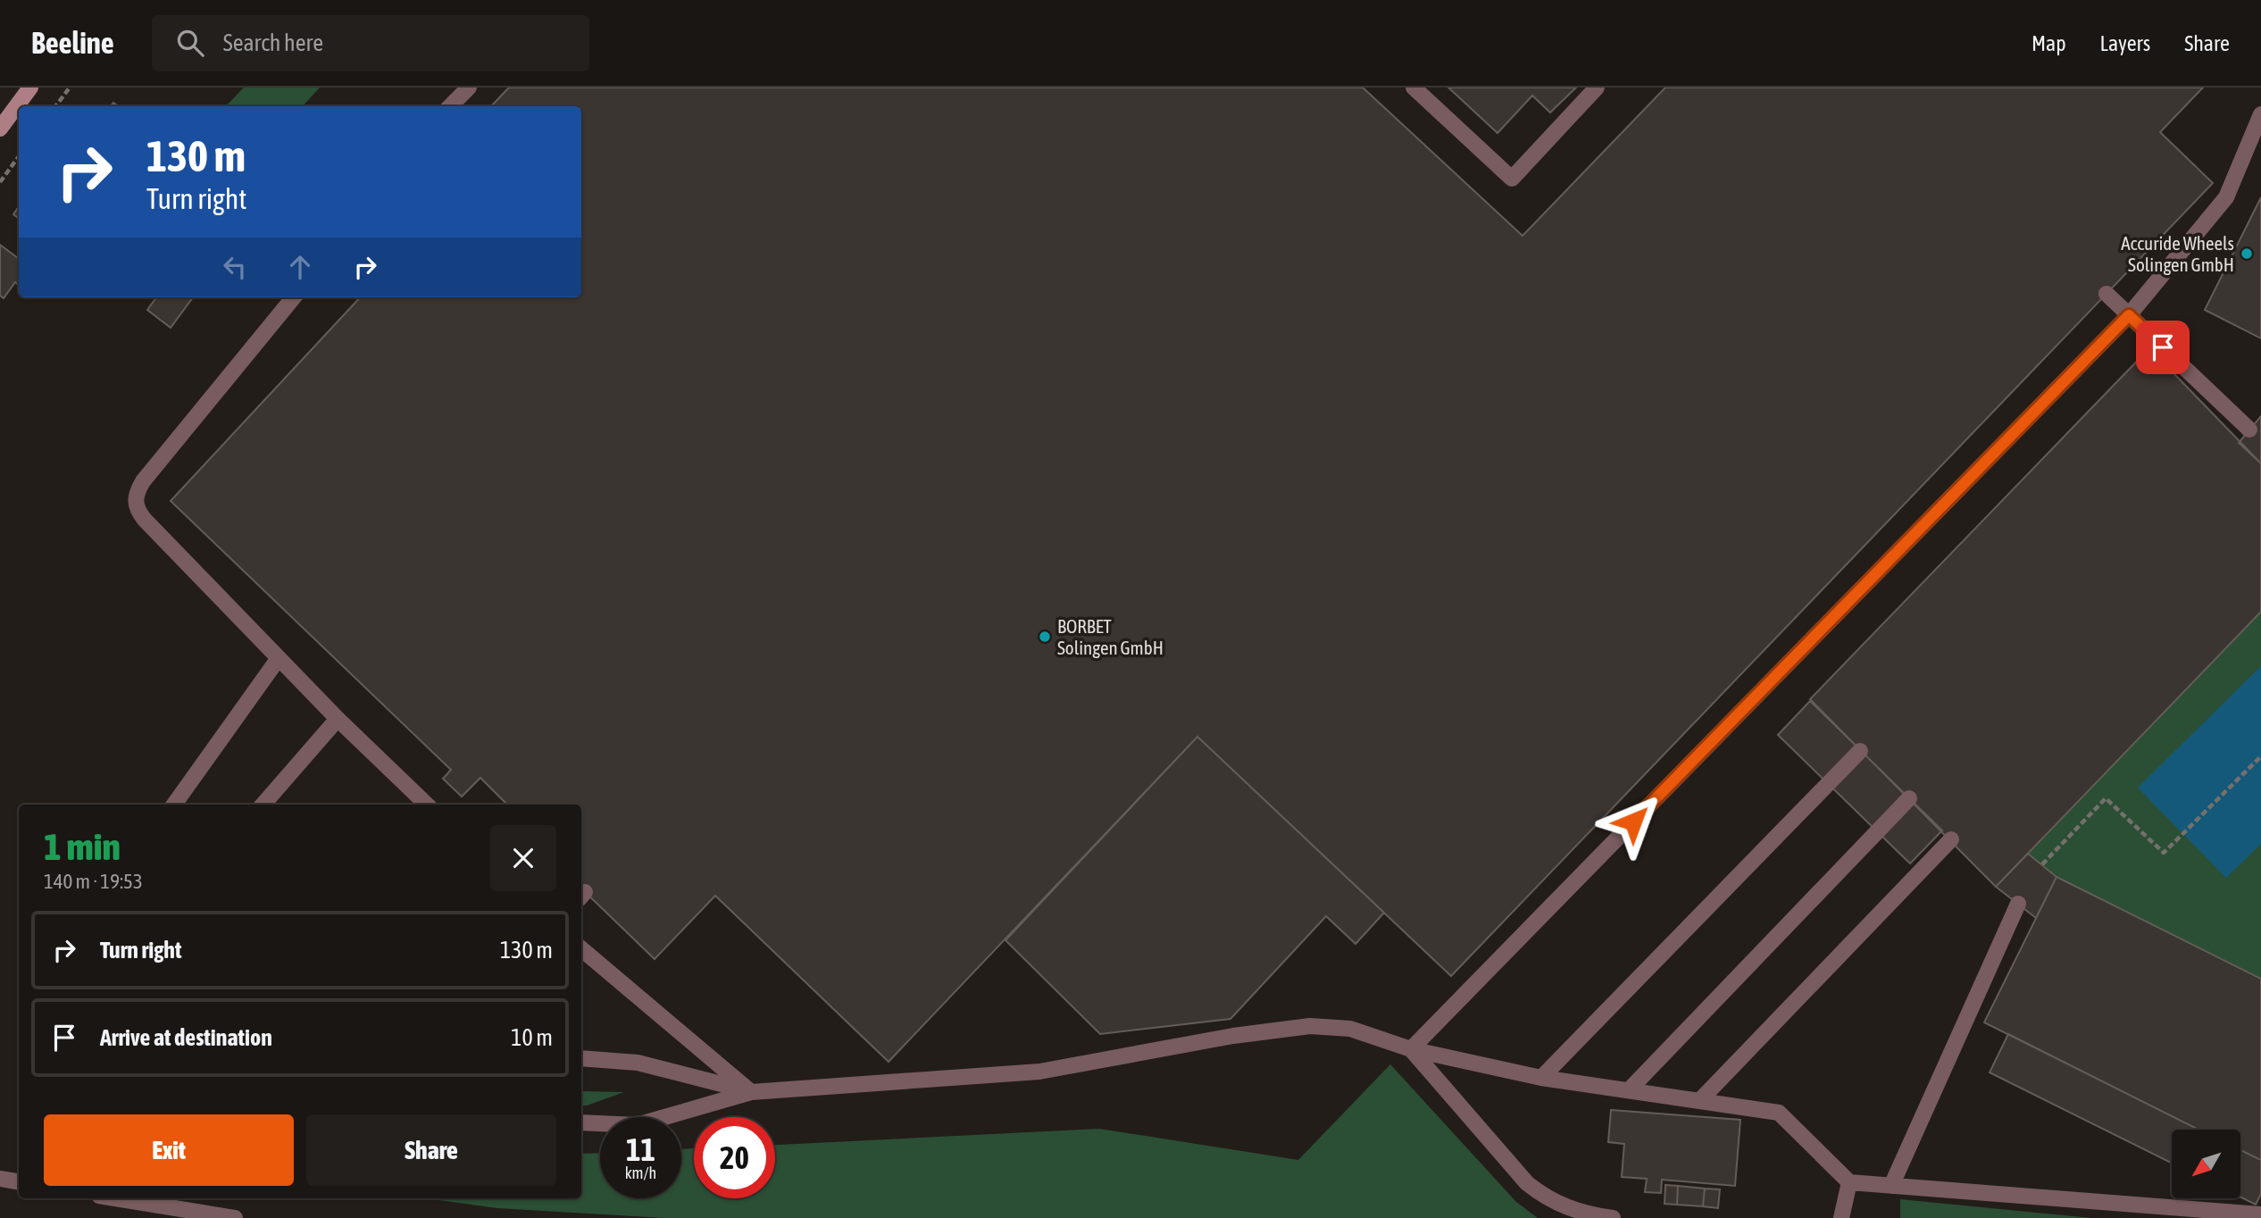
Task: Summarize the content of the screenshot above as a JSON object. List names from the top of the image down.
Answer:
{
  "places": ["Accuride Wheels Solingen GmbH", "BORBET Solingen GmbH"],
  "north": "bottom left",
  "page": {
    "header": "Beeline",
    "search": "Search here",
    "nav": ["Map", "Layers", "Share"],
    "turn": ["130 m", "Turn right"],
    "heading": ["1 min", "140 m · 19:53"],
    "list": [
      {
        "name": "Turn right",
        "value": "130 m"
      },
      {
        "name": "Arrive at destination",
        "value": "10 m"
      }
    ],
    "buttons": ["Exit", "Share"],
    "speed": "11 km/h",
    "limit": "20"
  }
}
